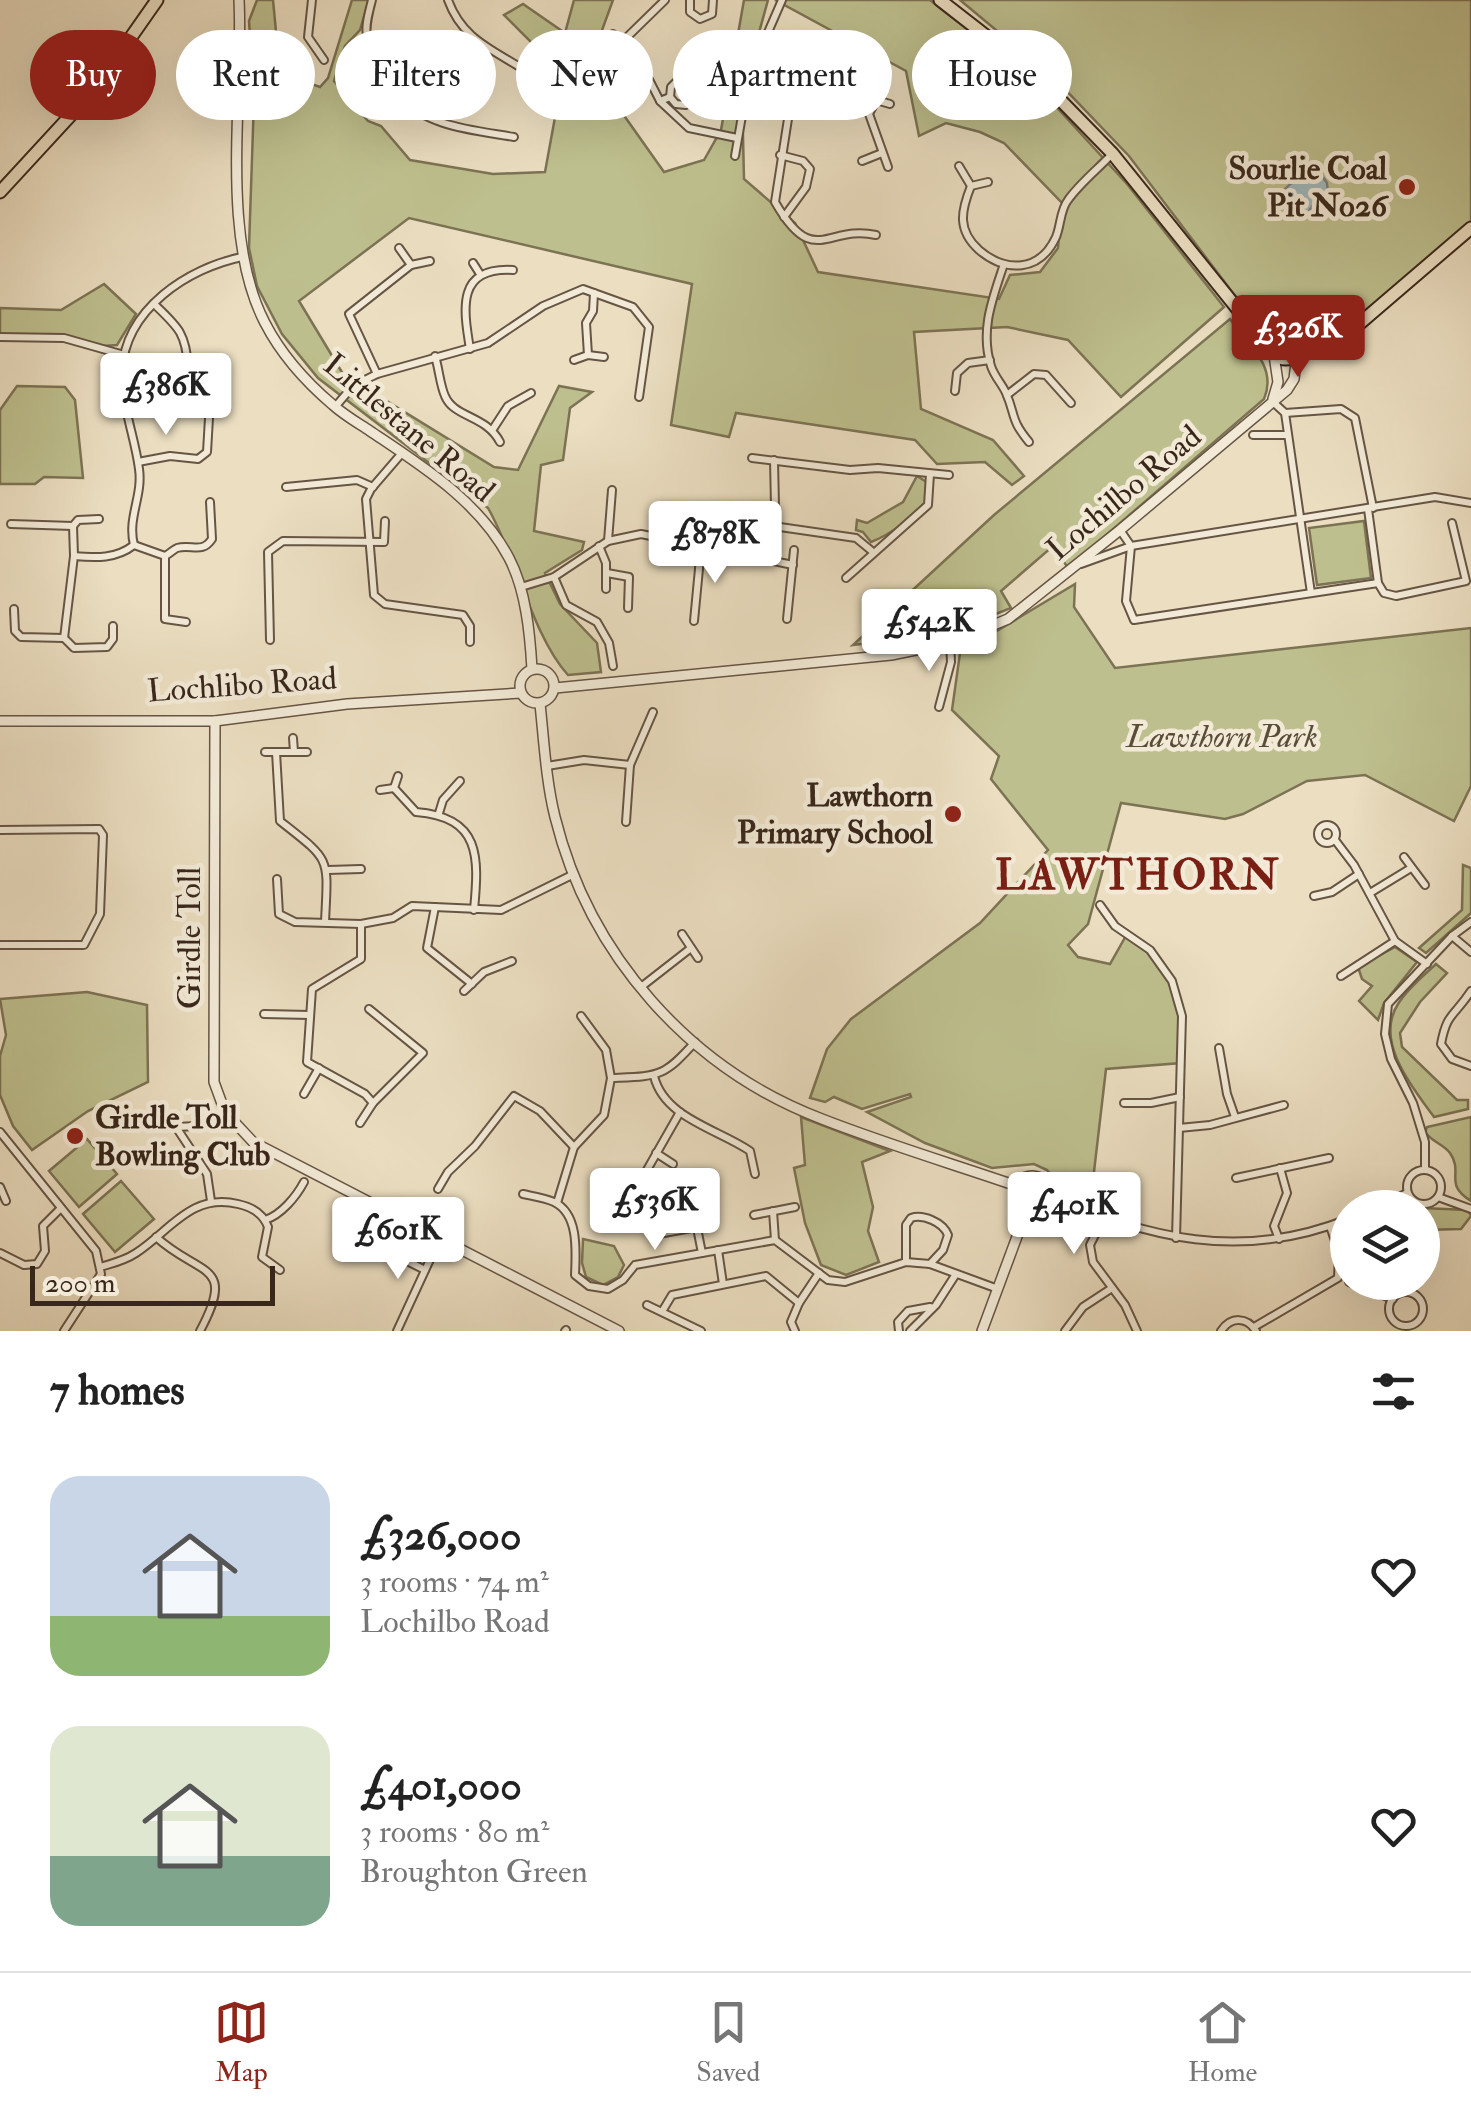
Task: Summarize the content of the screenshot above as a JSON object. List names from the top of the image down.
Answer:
{
  "streets": {
    "street": [
      "Littlestane Road",
      "Lochilbo Road",
      "Lochlibo Road",
      "Girdle Toll"
    ]
  },
  "crossings": [
    ["Littlestane Road", "Lochilbo Road"],
    ["Littlestane Road", "Lochlibo Road"],
    ["Lochilbo Road", "Lochlibo Road"],
    ["Lochlibo Road", "Girdle Toll"]
  ],
  "districts": ["LAWTHORN"],
  "parks": ["Lawthorn Park"],
  "places": ["Sourlie Coal Pit No26", "Lawthorn Primary School", "Girdle Toll Bowling Club"],
  "scale_bar": "200 m",
  "page": {
    "chip": [
      "Buy",
      "Rent",
      "Filters",
      "New",
      "Apartment",
      "House"
    ],
    "price": [
      "£326K",
      "£386K",
      "£878K",
      "£542K",
      "£536K",
      "£401K",
      "£601K"
    ],
    "scale": "200 m",
    "heading": "7 homes",
    "list": [
      {
        "name": "£326,000",
        "note": "3 rooms · 74 m² · Lochilbo Road"
      },
      {
        "name": "£401,000",
        "note": "3 rooms · 80 m² · Broughton Green"
      }
    ],
    "tabs": ["Map", "Saved", "Home"]
  }
}
